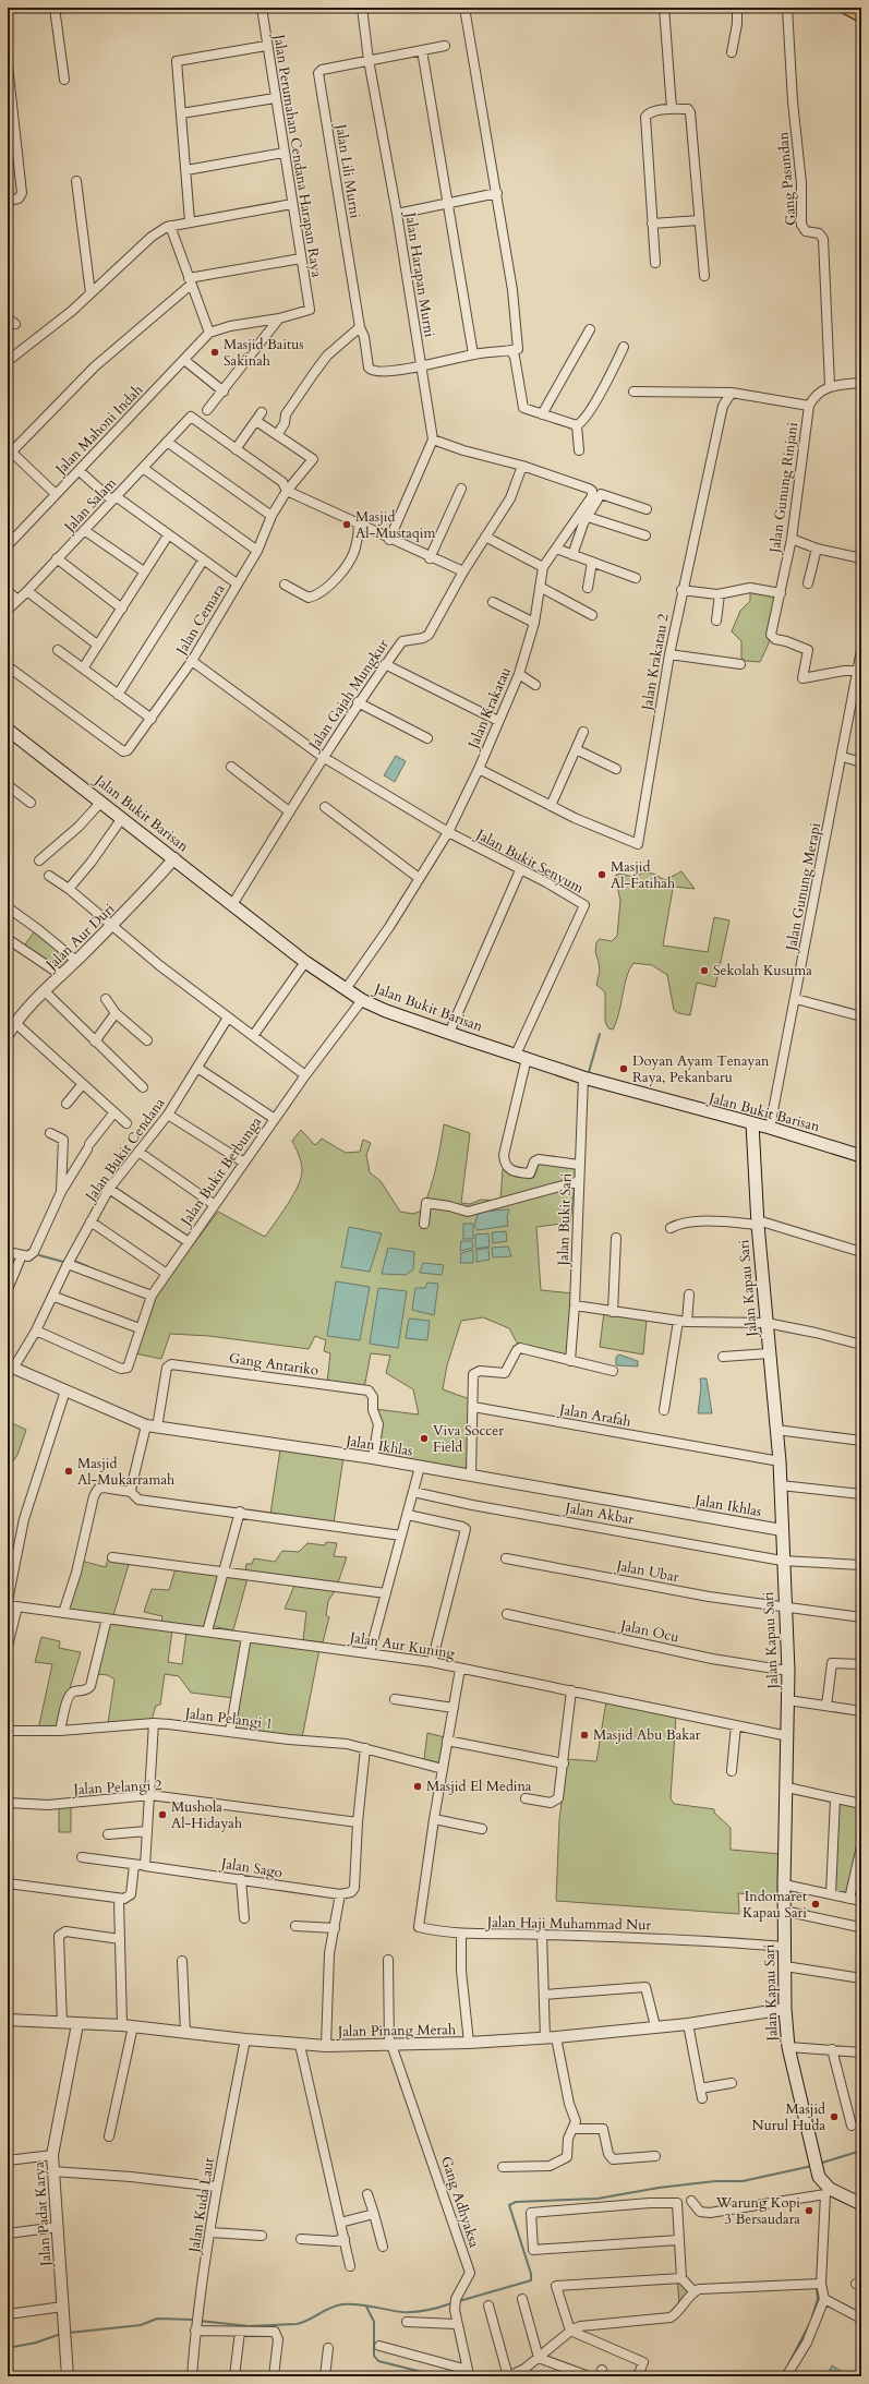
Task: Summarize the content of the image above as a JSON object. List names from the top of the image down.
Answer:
{
  "streets": {
    "main road": ["Jalan Bukit Barisan", "Jalan Kapau Sari"],
    "street": [
      "Jalan Perumahan Cendana Harapan Raya",
      "Jalan Lili Murni",
      "Gang Pasundan",
      "Jalan Harapan Murni",
      "Jalan Mahoni Indah",
      "Jalan Gunung Rinjani",
      "Jalan Salam",
      "Jalan Cemara",
      "Jalan Krakatau 2",
      "Jalan Gajah Mungkur",
      "Jalan Krakatau",
      "Jalan Bukit Senyum",
      "Jalan Gunung Merapi",
      "Jalan Aur Duri",
      "Jalan Bukit Cendana",
      "Jalan Bukit Berbunga",
      "Jalan Bukit Sari",
      "Gang Antariko",
      "Jalan Arafah",
      "Jalan Ikhlas",
      "Jalan Akbar",
      "Jalan Ubar",
      "Jalan Ocu",
      "Jalan Aur Kuning",
      "Jalan Pelangi 1",
      "Jalan Pelangi 2",
      "Jalan Sago",
      "Jalan Haji Muhammad Nur",
      "Jalan Pinang Merah",
      "Gang Adhyaksa",
      "Jalan Kuda Laut",
      "Jalan Padat Karya"
    ]
  },
  "crossings": [
    ["Jalan Lili Murni", "Jalan Harapan Murni"],
    ["Gang Pasundan", "Jalan Gunung Rinjani"],
    ["Jalan Cemara", "Jalan Bukit Senyum"],
    ["Jalan Krakatau 2", "Jalan Krakatau"],
    ["Jalan Gajah Mungkur", "Jalan Krakatau"],
    ["Jalan Gajah Mungkur", "Jalan Bukit Barisan"],
    ["Jalan Gajah Mungkur", "Jalan Bukit Senyum"],
    ["Jalan Krakatau", "Jalan Bukit Barisan"],
    ["Jalan Krakatau", "Jalan Bukit Senyum"],
    ["Jalan Bukit Barisan", "Jalan Bukit Senyum"],
    ["Jalan Bukit Barisan", "Jalan Gunung Merapi"],
    ["Jalan Bukit Barisan", "Jalan Aur Duri"],
    ["Jalan Bukit Barisan", "Jalan Bukit Berbunga"],
    ["Jalan Bukit Barisan", "Jalan Bukit Sari"],
    ["Jalan Bukit Barisan", "Jalan Kapau Sari"],
    ["Jalan Bukit Cendana", "Jalan Bukit Berbunga"],
    ["Jalan Bukit Cendana", "Jalan Ikhlas"],
    ["Jalan Kapau Sari", "Jalan Arafah"],
    ["Jalan Kapau Sari", "Jalan Ikhlas"],
    ["Jalan Kapau Sari", "Jalan Akbar"],
    ["Jalan Kapau Sari", "Jalan Ubar"],
    ["Jalan Kapau Sari", "Jalan Ocu"],
    ["Jalan Kapau Sari", "Jalan Aur Kuning"],
    ["Jalan Kapau Sari", "Jalan Haji Muhammad Nur"],
    ["Jalan Kapau Sari", "Jalan Pinang Merah"],
    ["Gang Antariko", "Jalan Ikhlas"],
    ["Jalan Pinang Merah", "Gang Adhyaksa"],
    ["Jalan Pinang Merah", "Jalan Kuda Laut"],
    ["Jalan Pinang Merah", "Jalan Padat Karya"]
  ],
  "places": [
    "Masjid Baitus Sakinah",
    "Masjid Al-Mustaqim",
    "Masjid Al-Fatihah",
    "Sekolah Kusuma",
    "Doyan Ayam Tenayan Raya, Pekanbaru",
    "Viva Soccer Field",
    "Masjid Al-Mukarramah",
    "Masjid Abu Bakar",
    "Masjid El Medina",
    "Mushola Al-Hidayah",
    "Indomaret Kapau Sari",
    "Masjid Nurul Huda",
    "Warung Kopi 3 Bersaudara"
  ]
}
